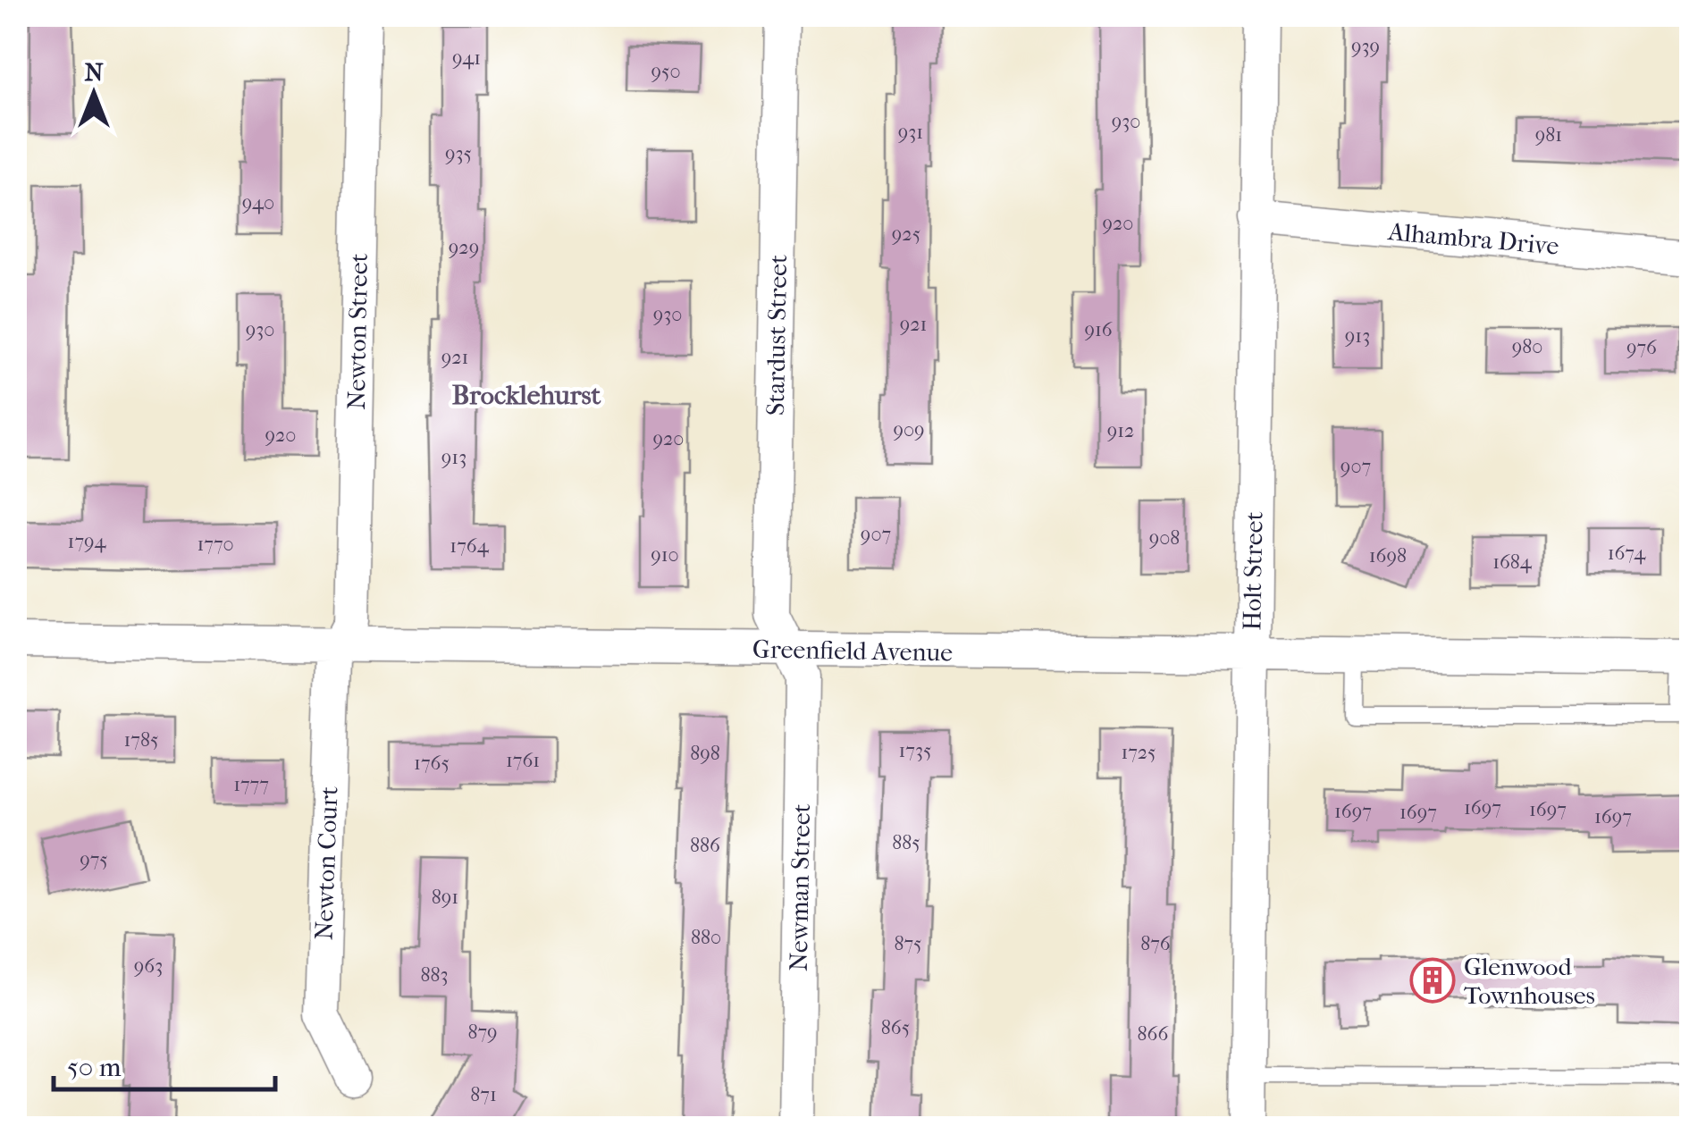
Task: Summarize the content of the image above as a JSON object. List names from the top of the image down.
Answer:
{
  "streets": {
    "street": [
      "Alhambra Drive",
      "Newton Street",
      "Stardust Street",
      "Holt Street",
      "Greenfield Avenue",
      "Newton Court",
      "Newman Street"
    ]
  },
  "crossings": [
    ["Alhambra Drive", "Holt Street"],
    ["Newton Street", "Greenfield Avenue"],
    ["Newton Street", "Newton Court"],
    ["Stardust Street", "Greenfield Avenue"],
    ["Stardust Street", "Newman Street"],
    ["Holt Street", "Greenfield Avenue"],
    ["Greenfield Avenue", "Newton Court"],
    ["Greenfield Avenue", "Newman Street"]
  ],
  "districts": ["Brocklehurst"],
  "places": {
    "building": ["Glenwood Townhouses"]
  },
  "house_numbers": [
    "939",
    "941",
    "950",
    "930",
    "931",
    "981",
    "935",
    "940",
    "920",
    "925",
    "929",
    "930",
    "921",
    "930",
    "916",
    "913",
    "980",
    "976",
    "921",
    "909",
    "912",
    "920",
    "920",
    "913",
    "907",
    "907",
    "908",
    "1794",
    "1770",
    "1764",
    "1674",
    "910",
    "1698",
    "1684",
    "1785",
    "1735",
    "1725",
    "898",
    "1761",
    "1765",
    "1777",
    "1697",
    "1697",
    "1697",
    "1697",
    "1697",
    "885",
    "886",
    "975",
    "891",
    "880",
    "875",
    "876",
    "963",
    "883",
    "865",
    "879",
    "866",
    "871"
  ],
  "scale_bar": "50 m",
  "north": "top"
}
